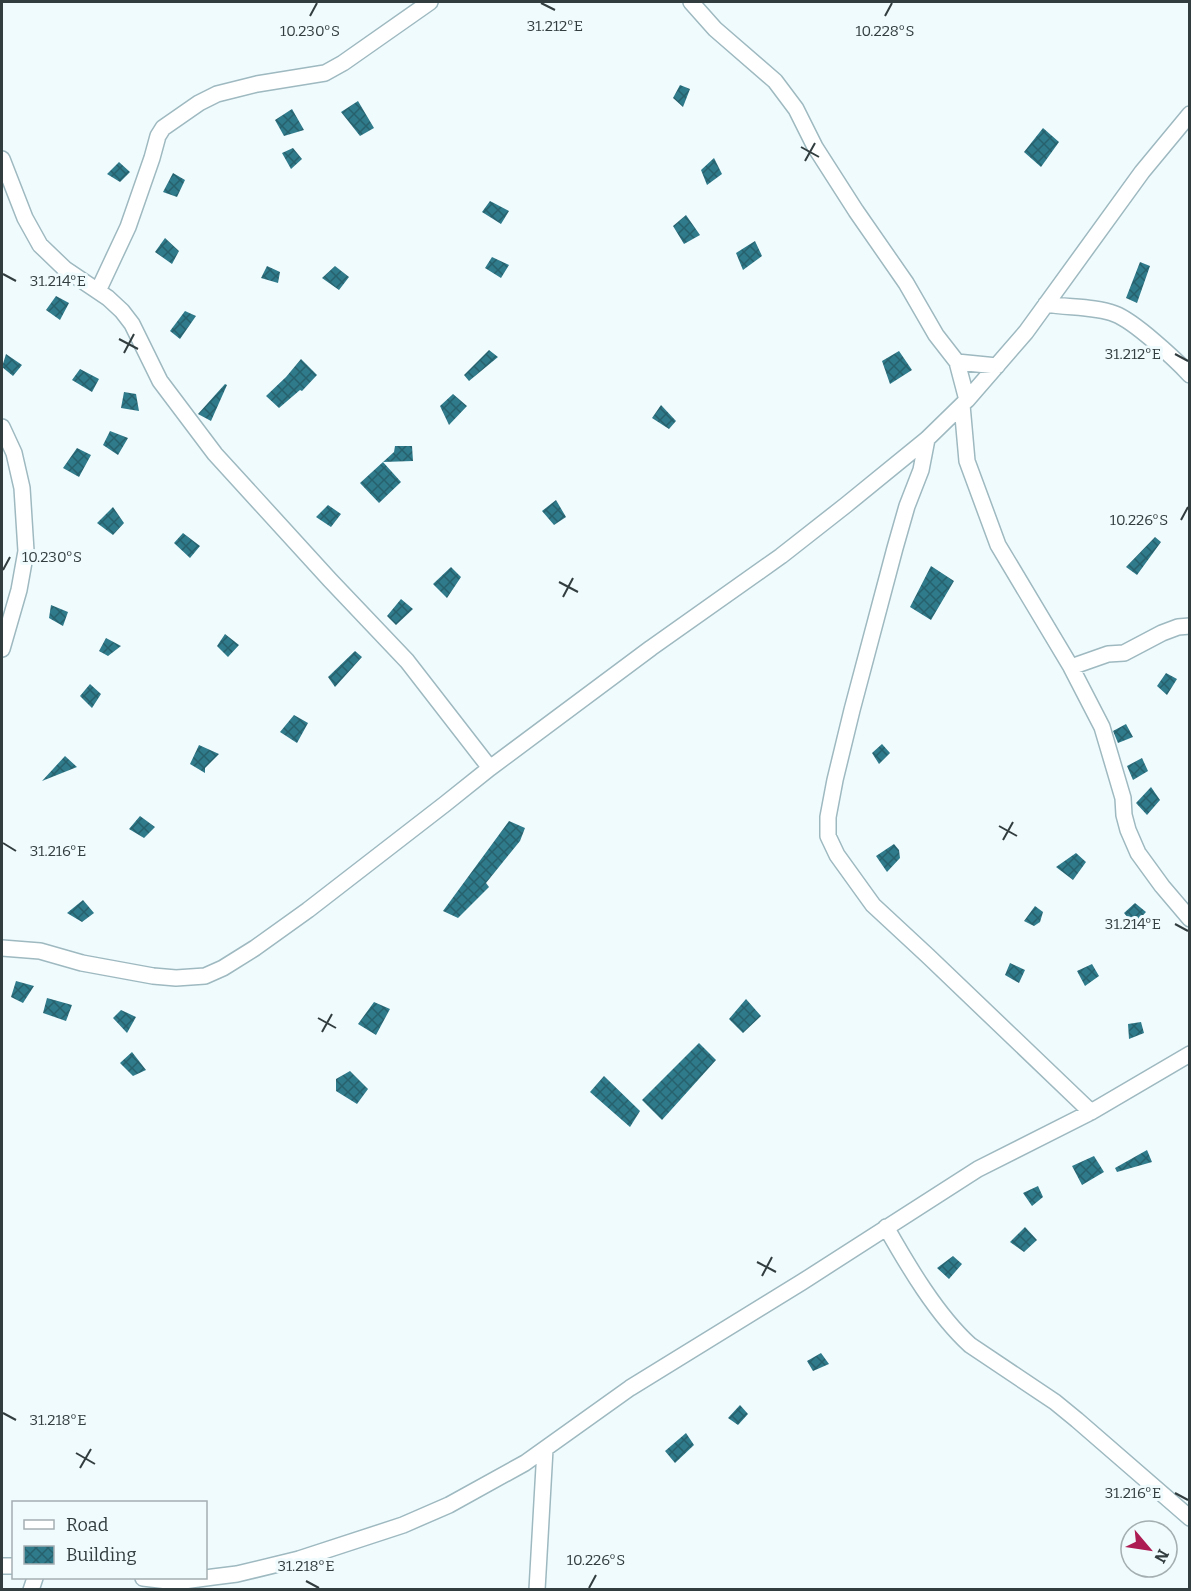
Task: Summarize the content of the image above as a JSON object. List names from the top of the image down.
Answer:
{
  "legend": ["Road", "Building"],
  "north": "bottom right",
  "coordinates": [
    "31.212°E",
    "10.230°S",
    "10.228°S",
    "31.214°E",
    "10.226°S",
    "31.216°E",
    "31.218°E"
  ]
}
